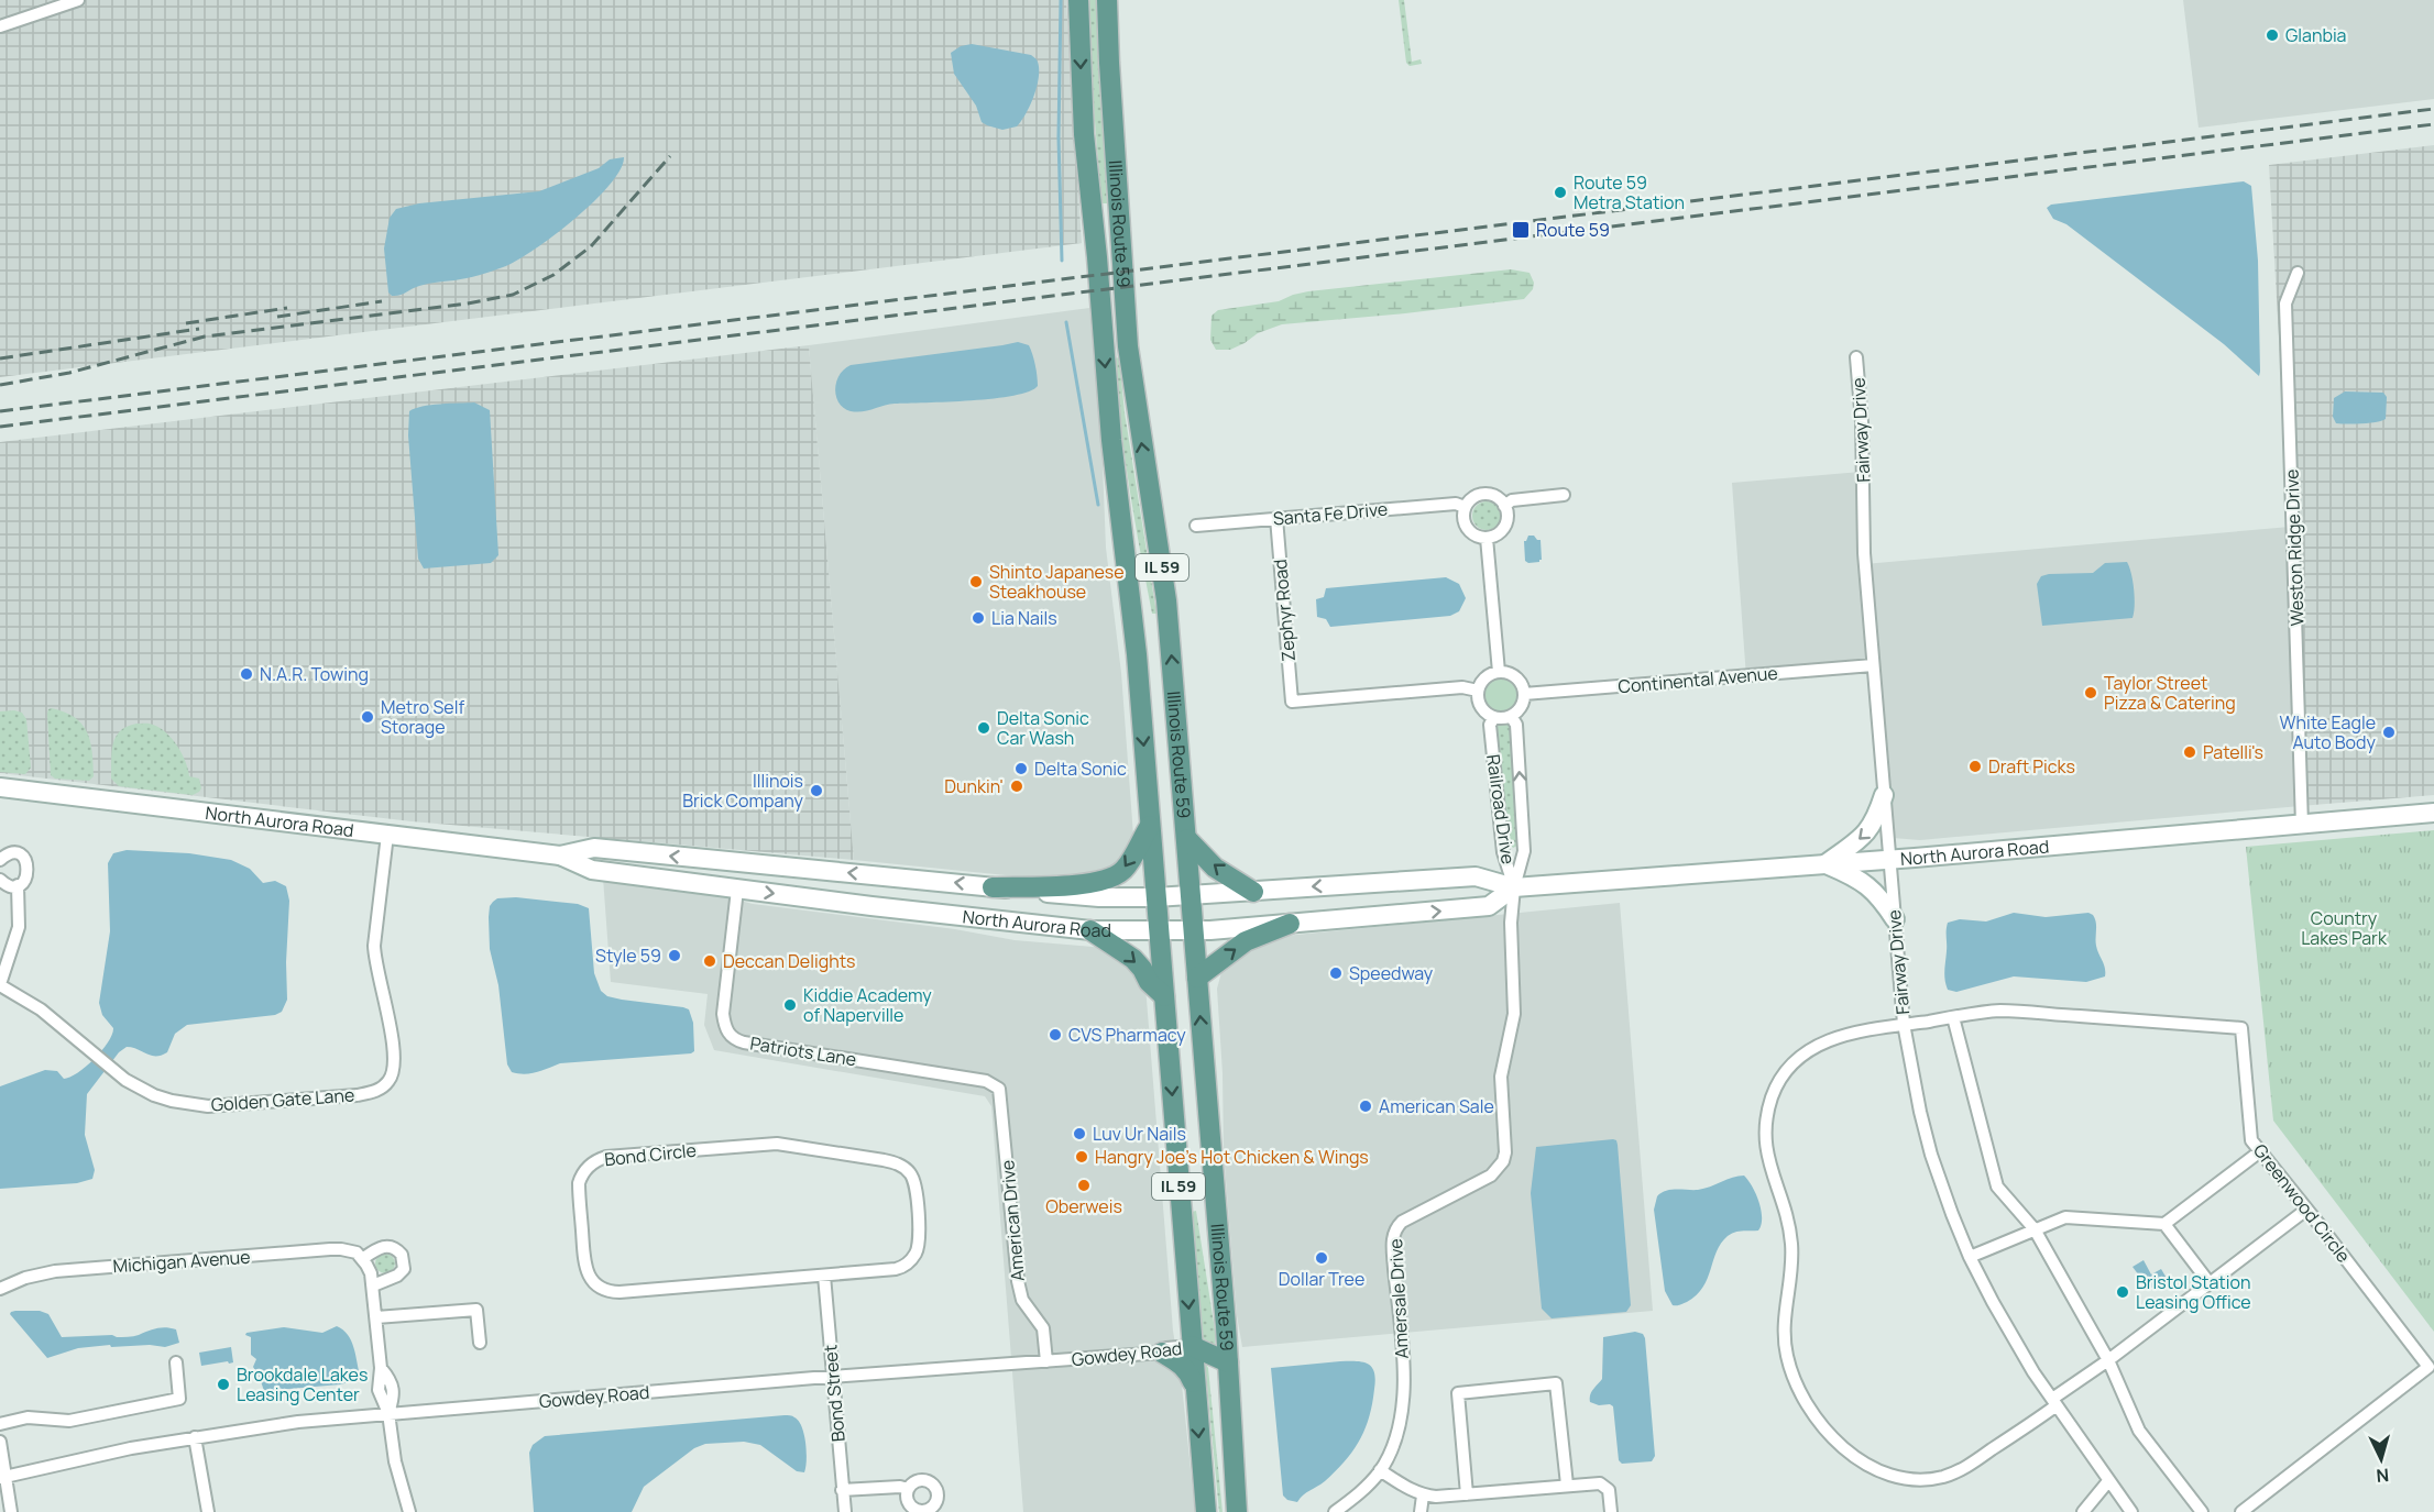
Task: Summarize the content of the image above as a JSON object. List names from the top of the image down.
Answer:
{
  "streets": {
    "main road": ["Illinois Route 59", "IL 59", "North Aurora Road"],
    "street": [
      "Fairway Drive",
      "Santa Fe Drive",
      "Weston Ridge Drive",
      "Zephyr Road",
      "Continental Avenue",
      "Railroad Drive",
      "Patriots Lane",
      "Golden Gate Lane",
      "Bond Circle",
      "Greenwood Circle",
      "American Drive",
      "Michigan Avenue",
      "Amersale Drive",
      "Gowdey Road",
      "Bond Street"
    ]
  },
  "crossings": [
    ["Illinois Route 59", "North Aurora Road"],
    ["Illinois Route 59", "Gowdey Road"],
    ["Fairway Drive", "Continental Avenue"],
    ["Fairway Drive", "North Aurora Road"],
    ["Fairway Drive", "Greenwood Circle"],
    ["Santa Fe Drive", "Zephyr Road"],
    ["Weston Ridge Drive", "North Aurora Road"],
    ["Zephyr Road", "Continental Avenue"],
    ["Zephyr Road", "Railroad Drive"],
    ["Continental Avenue", "Railroad Drive"],
    ["Railroad Drive", "North Aurora Road"],
    ["Railroad Drive", "Amersale Drive"],
    ["North Aurora Road", "Patriots Lane"],
    ["North Aurora Road", "Golden Gate Lane"],
    ["North Aurora Road", "Amersale Drive"],
    ["Patriots Lane", "American Drive"],
    ["Bond Circle", "Bond Street"],
    ["American Drive", "Gowdey Road"],
    ["Gowdey Road", "Bond Street"]
  ],
  "parks": ["Country Lakes Park"],
  "places": {
    "other": [
      "Glanbia",
      "Route 59 Metra Station",
      "Shinto Japanese Steakhouse",
      "Lia Nails",
      "N.A.R. Towing",
      "Taylor Street Pizza & Catering",
      "Metro Self Storage",
      "Delta Sonic Car Wash",
      "White Eagle Auto Body",
      "Patelli's",
      "Draft Picks",
      "Delta Sonic",
      "Dunkin'",
      "Illinois Brick Company",
      "Style 59",
      "Deccan Delights",
      "Speedway",
      "Kiddie Academy of Naperville",
      "CVS Pharmacy",
      "American Sale",
      "Luv Ur Nails",
      "Hangry Joe's Hot Chicken & Wings",
      "Oberweis",
      "Dollar Tree",
      "Bristol Station Leasing Office",
      "Brookdale Lakes Leasing Center"
    ],
    "transit": ["Route 59"]
  },
  "north": "bottom"
}
